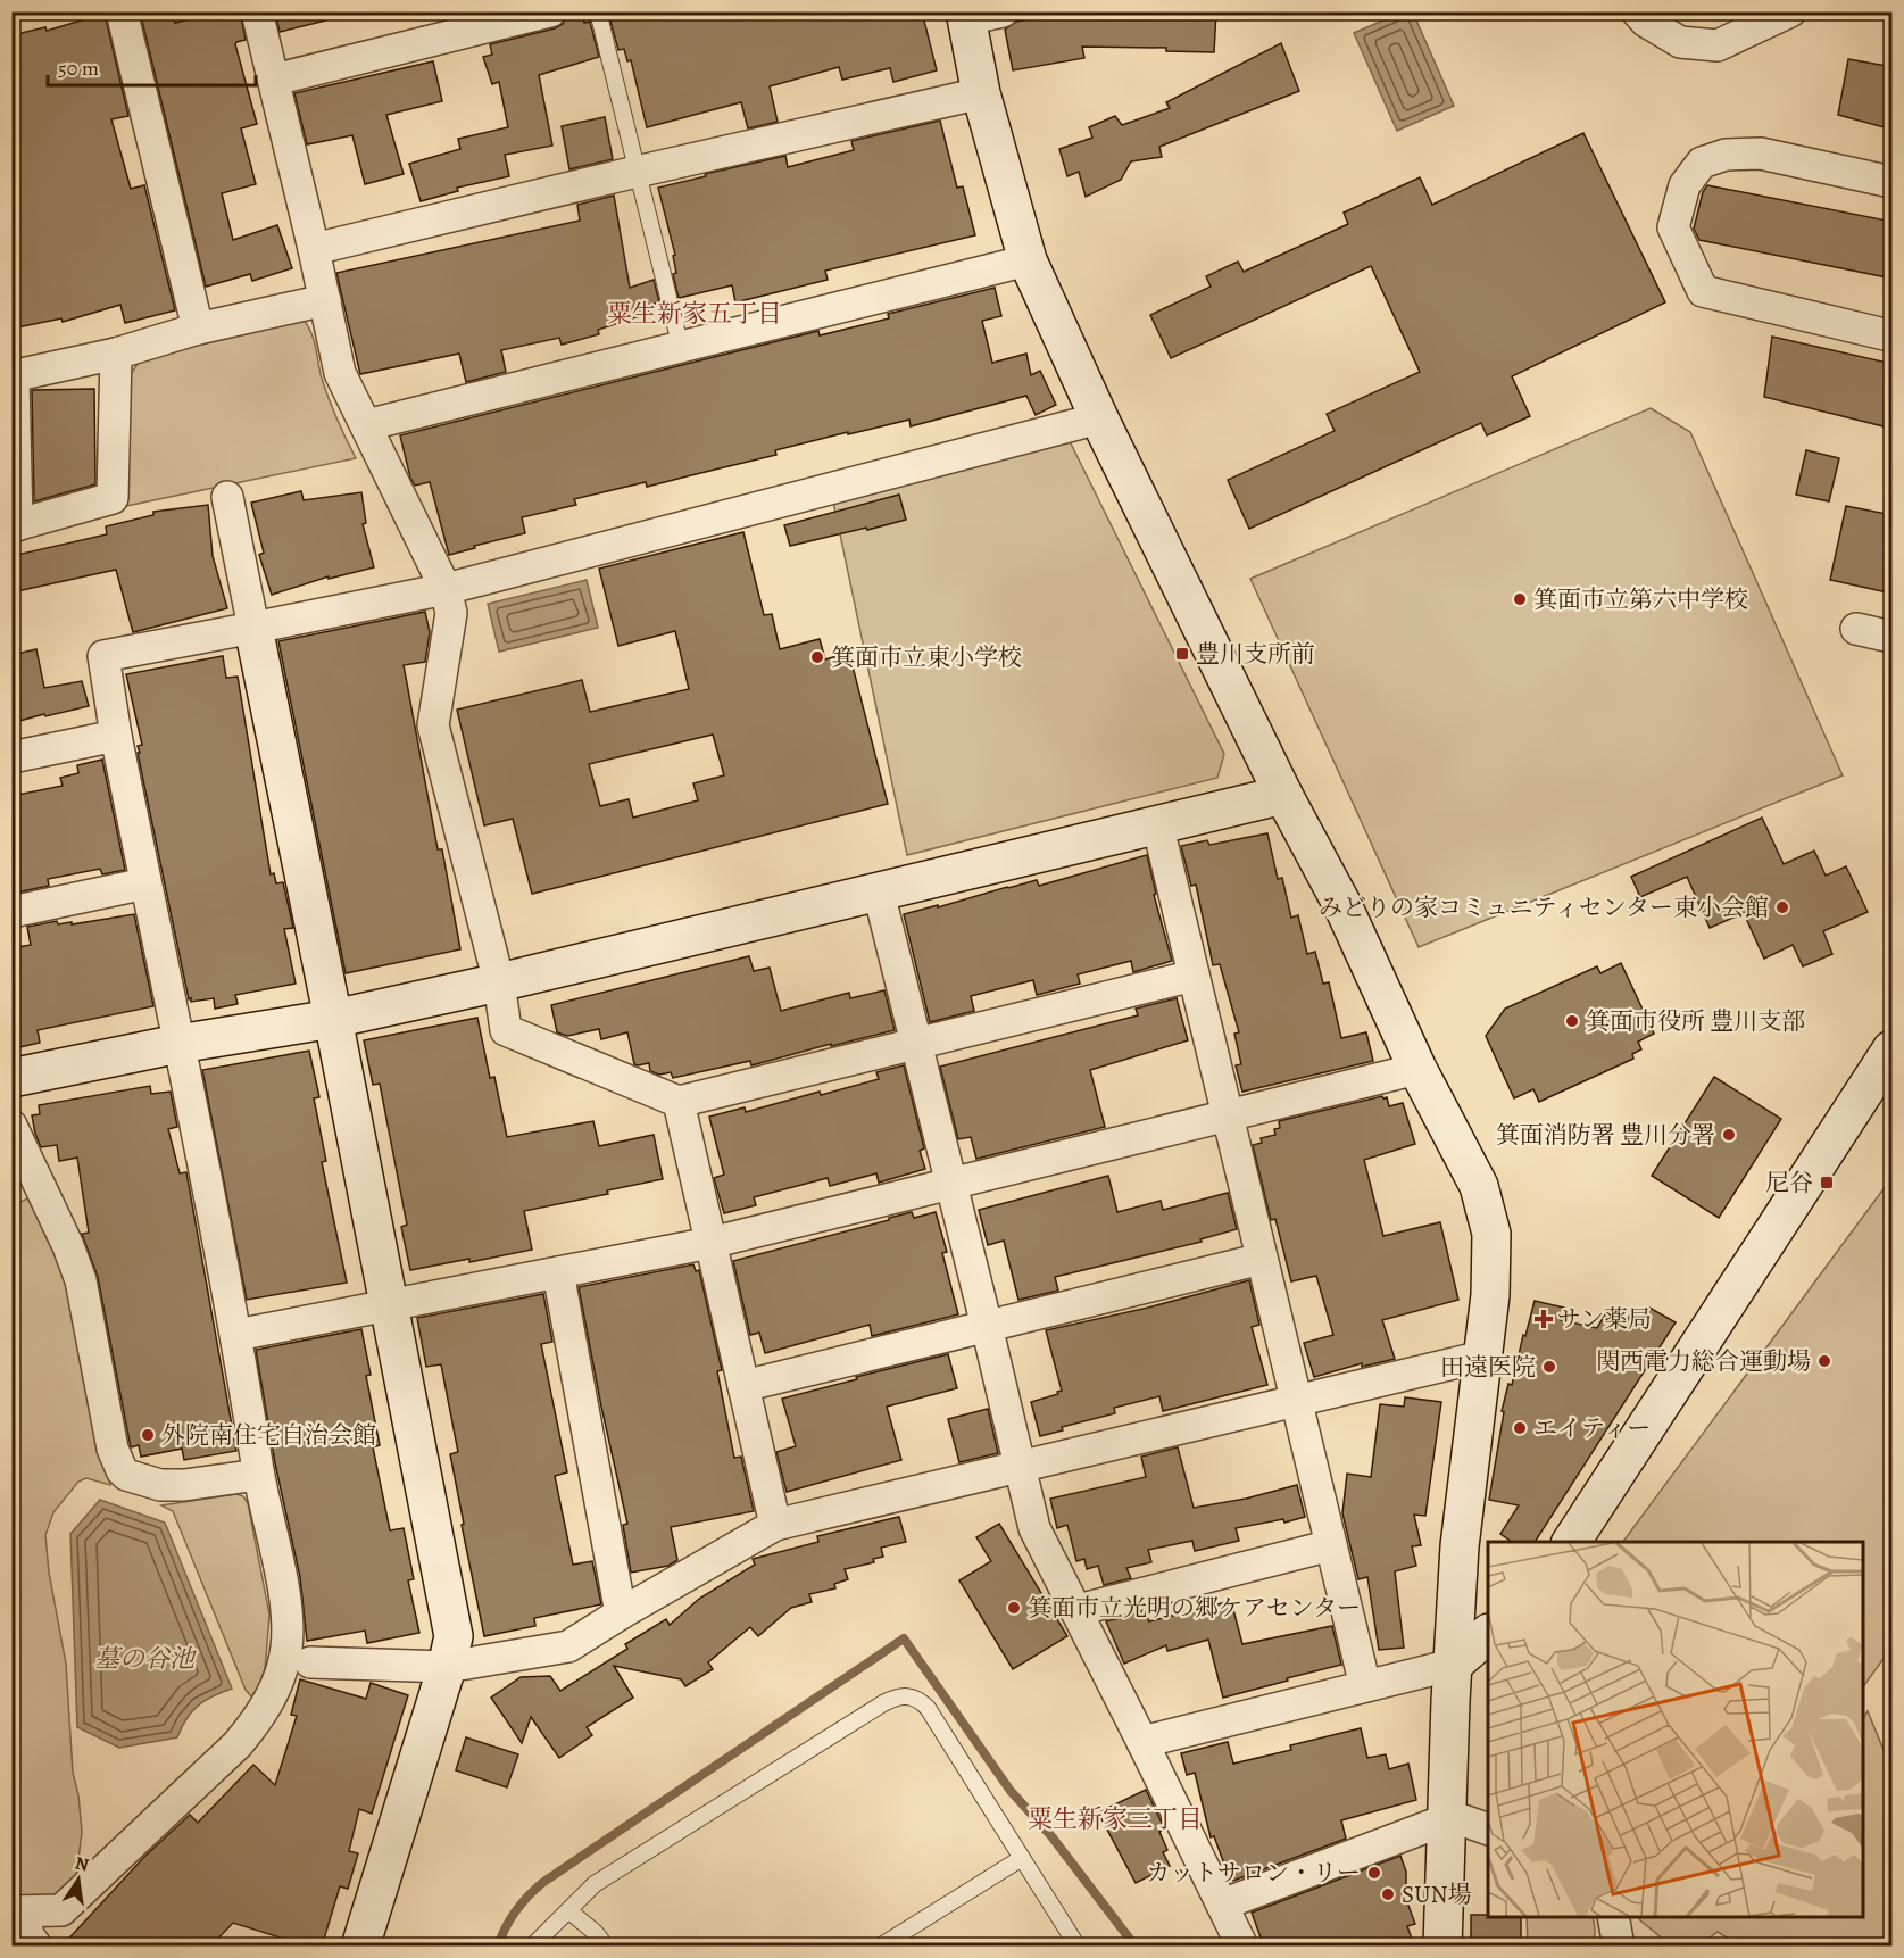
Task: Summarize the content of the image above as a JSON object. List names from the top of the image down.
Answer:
{
  "districts": ["粟生新家五丁目", "粟生新家三丁目"],
  "water": ["墓の谷池"],
  "places": {
    "other": [
      "箕面市立第六中学校",
      "箕面市立東小学校",
      "みどりの家コミュニティセンター東小会館",
      "箕面市役所 豊川支部",
      "箕面消防署 豊川分署",
      "関西電力総合運動場",
      "田遠医院",
      "エイティー",
      "外院南住宅自治会館",
      "箕面市立光明の郷ケアセンター",
      "カットサロン・リー",
      "SUN場"
    ],
    "transit": ["豊川支所前", "尼谷"],
    "health": ["サン薬局"]
  },
  "scale_bar": "50 m",
  "north": "top"
}
